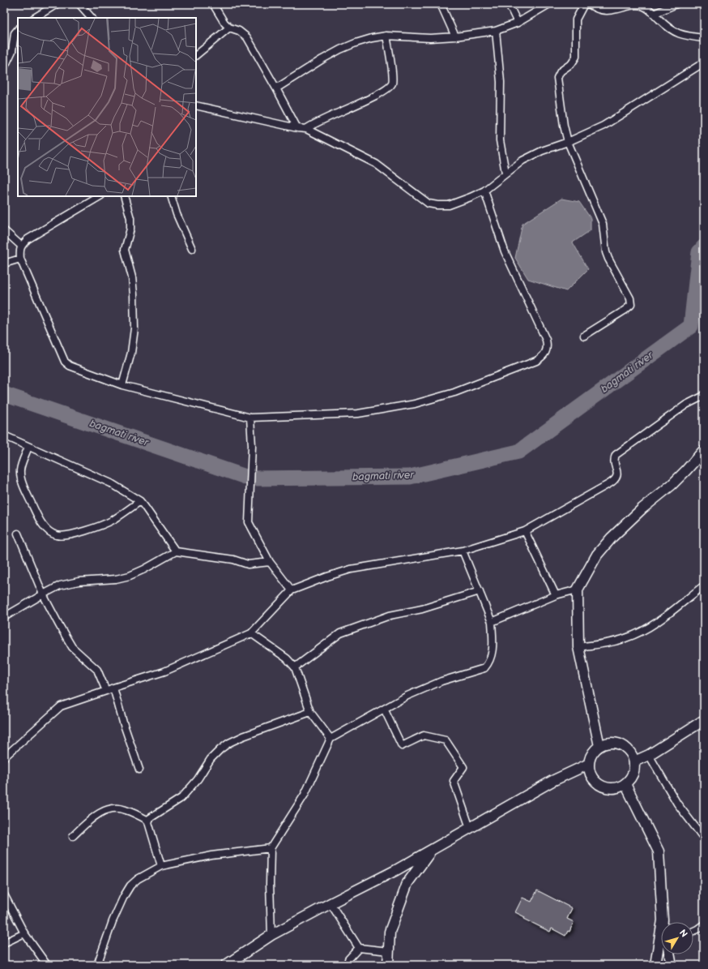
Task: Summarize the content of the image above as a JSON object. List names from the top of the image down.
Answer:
{
  "water": ["bagmati river"],
  "north": "top right"
}
